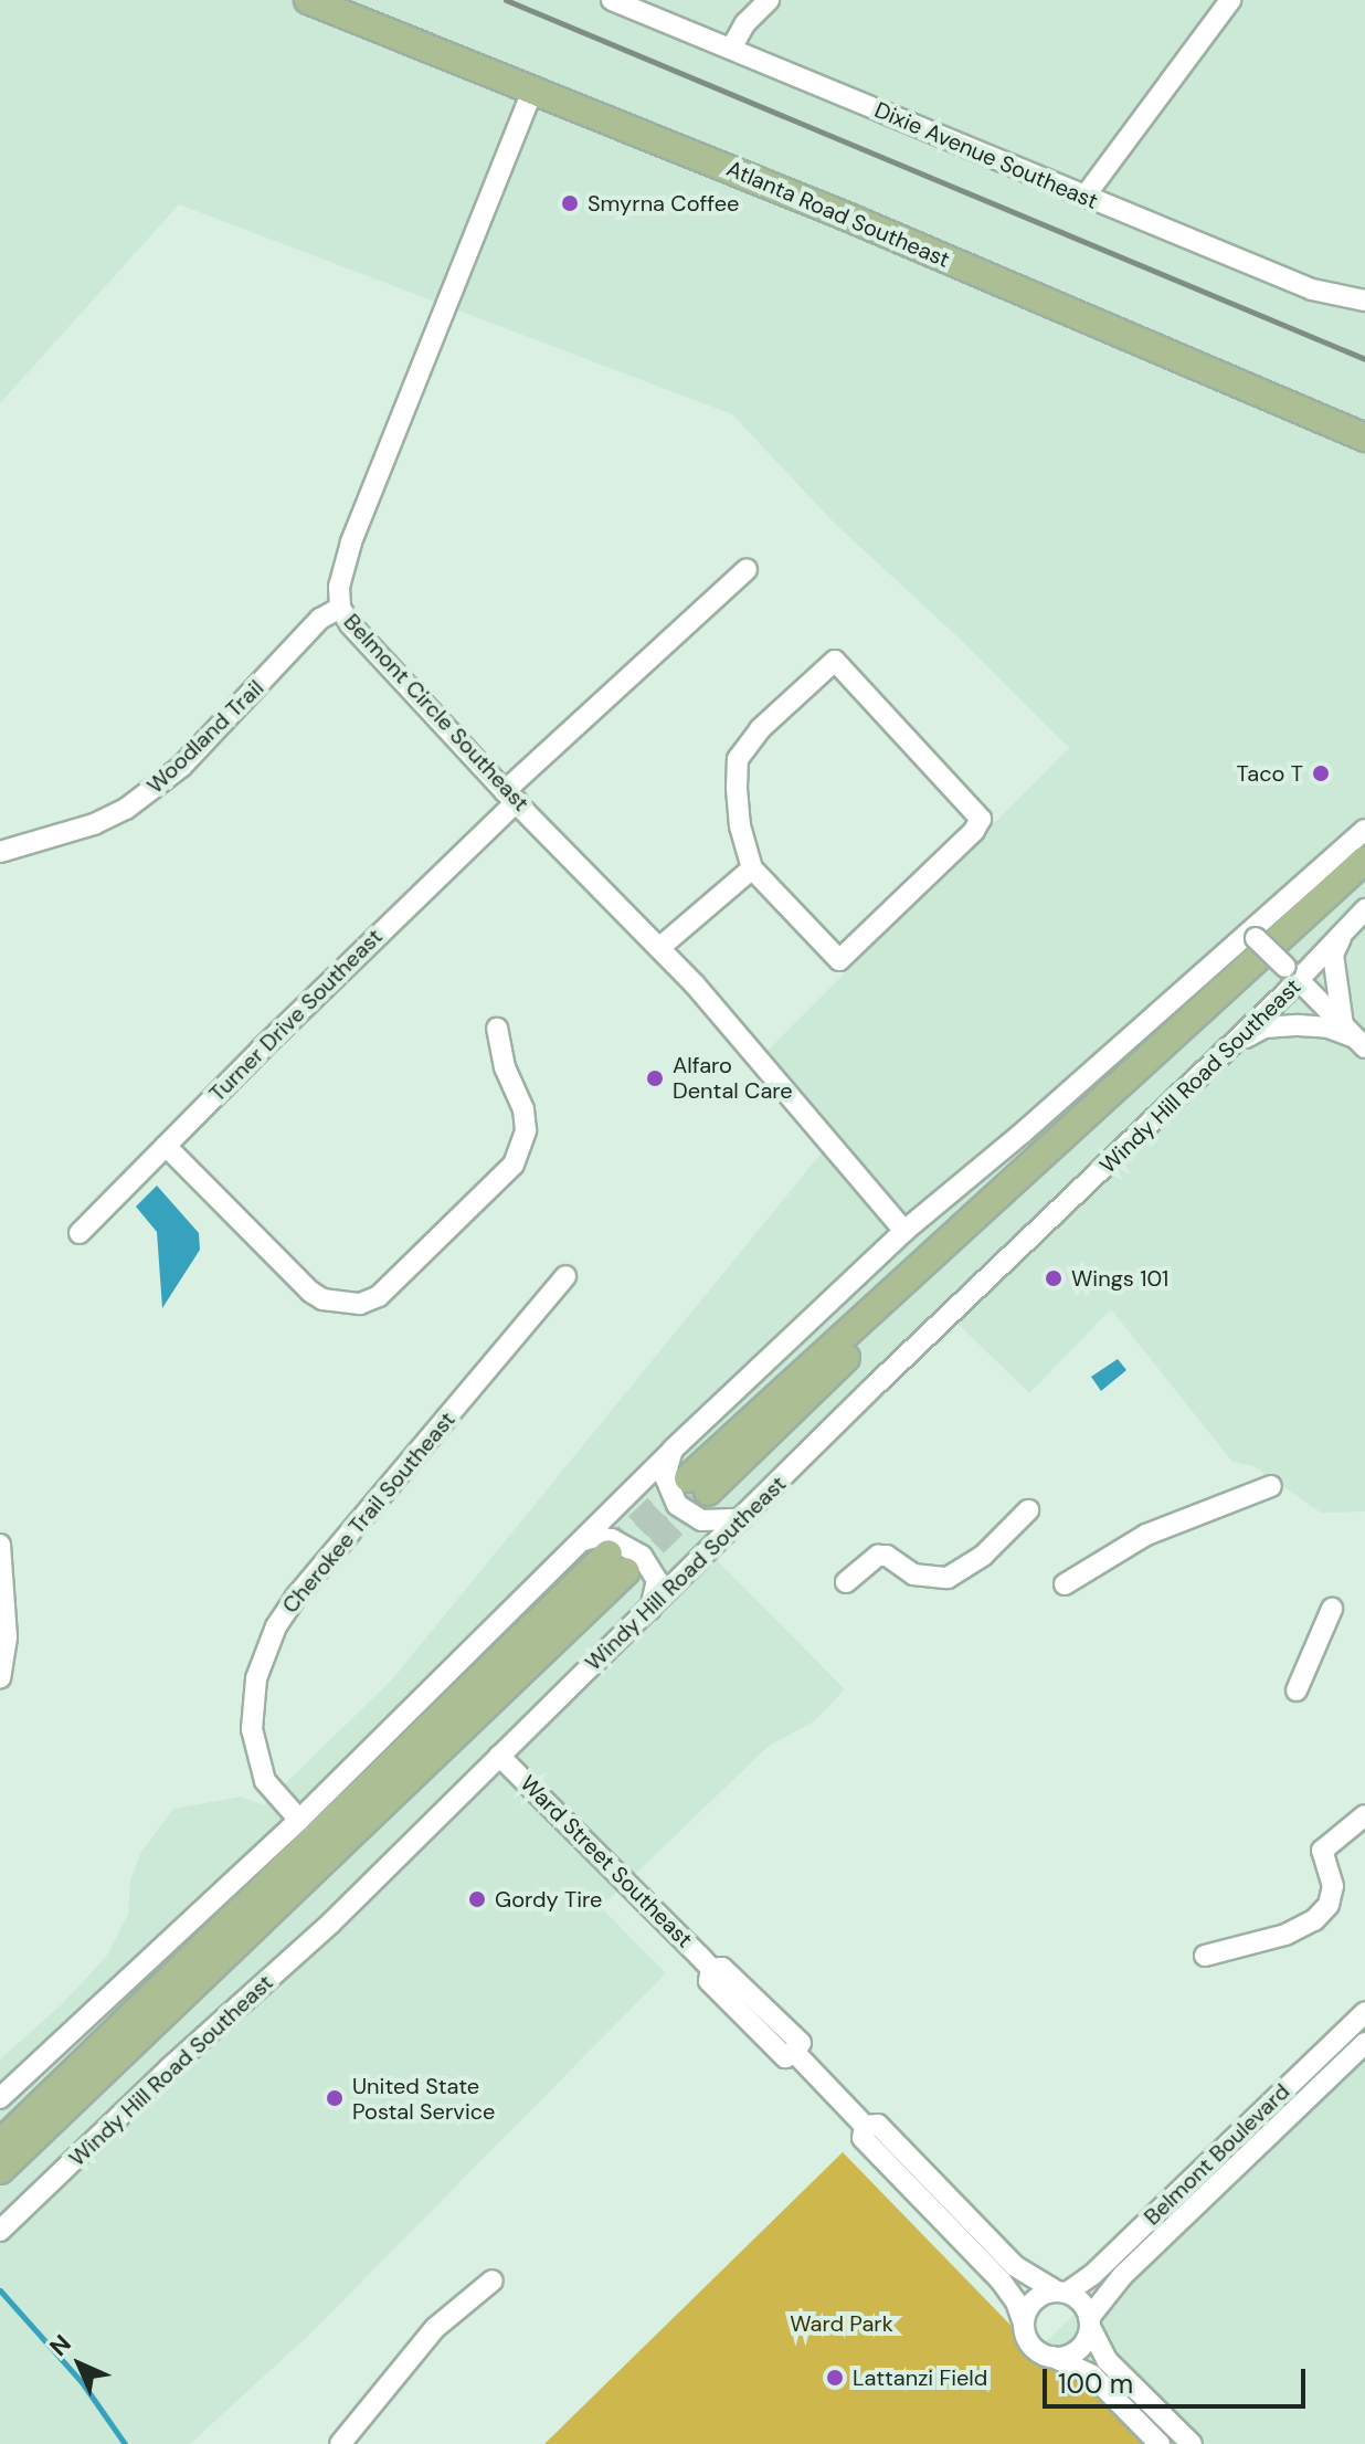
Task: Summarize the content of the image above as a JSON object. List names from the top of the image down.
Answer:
{
  "streets": {
    "main road": ["Atlanta Road Southeast", "Windy Hill Road Southeast"],
    "street": [
      "Dixie Avenue Southeast",
      "Belmont Circle Southeast",
      "Woodland Trail",
      "Turner Drive Southeast",
      "Cherokee Trail Southeast",
      "Ward Street Southeast",
      "Belmont Boulevard"
    ]
  },
  "crossings": [
    ["Atlanta Road Southeast", "Belmont Circle Southeast"],
    ["Belmont Circle Southeast", "Woodland Trail"],
    ["Belmont Circle Southeast", "Turner Drive Southeast"],
    ["Windy Hill Road Southeast", "Ward Street Southeast"],
    ["Ward Street Southeast", "Belmont Boulevard"]
  ],
  "parks": ["Ward Park"],
  "places": [
    "Smyrna Coffee",
    "Taco T",
    "Alfaro Dental Care",
    "Wings 101",
    "Gordy Tire",
    "United State Postal Service",
    "Lattanzi Field"
  ],
  "scale_bar": "100 m",
  "north": "top left"
}
